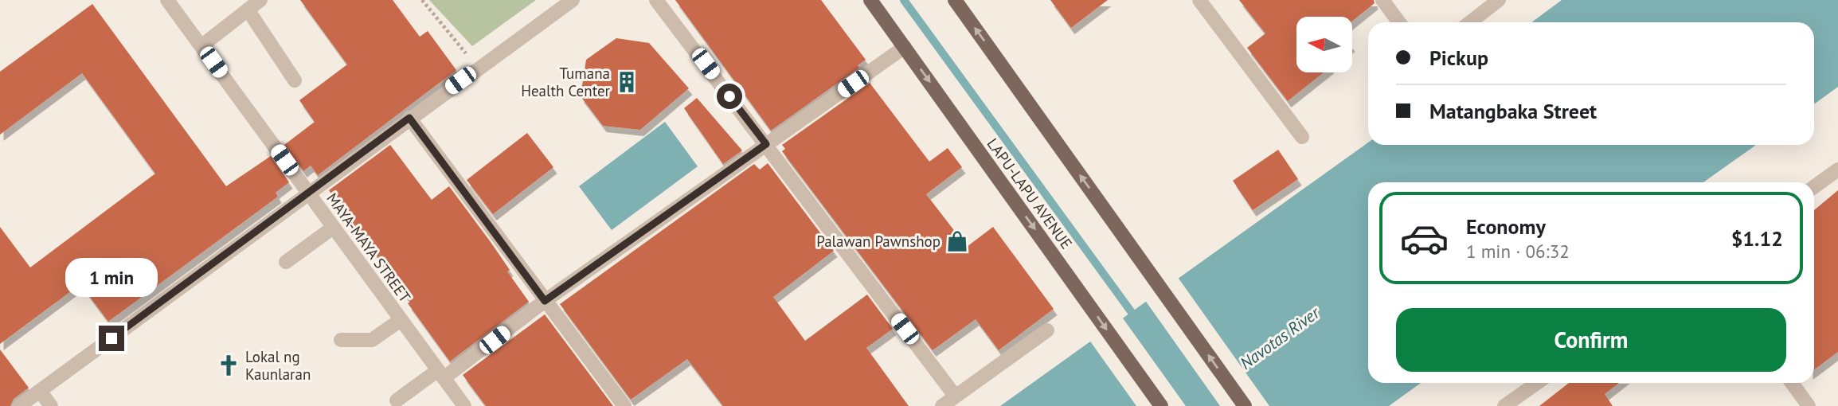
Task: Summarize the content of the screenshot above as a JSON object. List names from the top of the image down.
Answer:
{
  "streets": {
    "main road": ["LAPU-LAPU AVENUE"],
    "street": ["MAYA-MAYA STREET"]
  },
  "water": ["Navotas River"],
  "places": {
    "building": ["Tumana Health Center"],
    "shop": ["Palawan Pawnshop"],
    "church": ["Lokal ng Kaunlaran"]
  },
  "north": "left",
  "page": {
    "banner": ["Pickup", "Matangbaka Street"],
    "list": [
      {
        "name": "Economy",
        "note": "1 min · 06:32",
        "value": "$1.12"
      }
    ],
    "bubble": "1 min",
    "buttons": "Confirm"
  }
}
